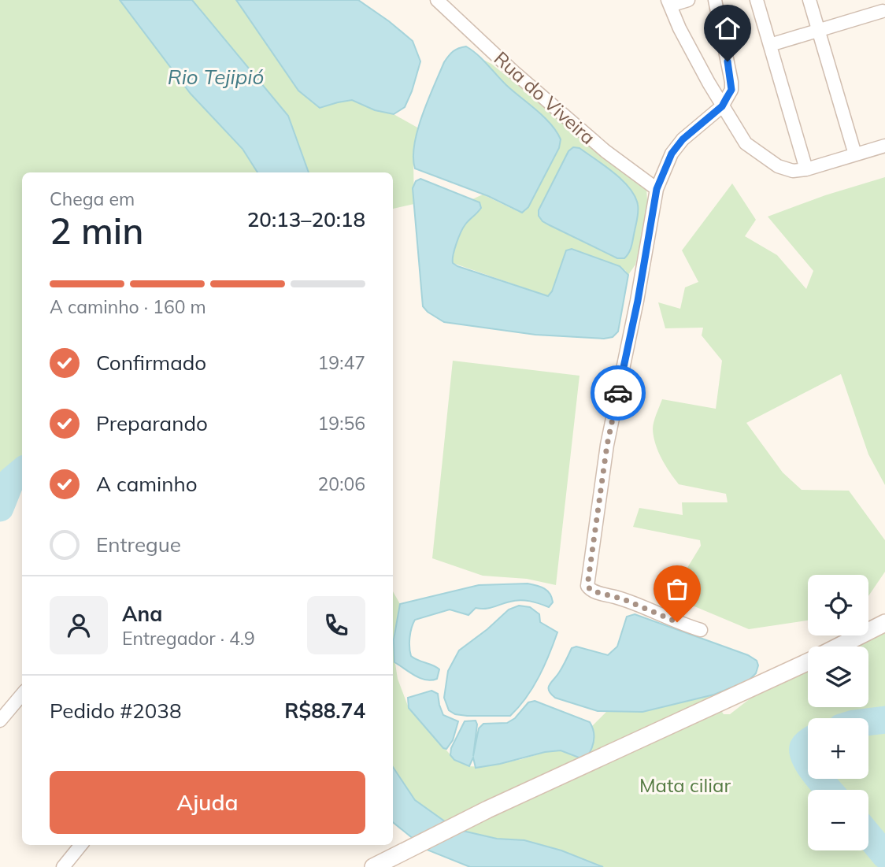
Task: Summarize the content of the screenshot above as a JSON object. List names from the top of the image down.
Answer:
{
  "streets": {
    "street": ["Rua do Viveira"]
  },
  "water": ["Rio Tejipió"],
  "parks": ["Mata ciliar"],
  "page": {
    "heading": ["2 min", "Chega em", "20:13–20:18"],
    "panel": [
      "Ana",
      "Entregador · 4.9",
      "Pedido #2038",
      "R$88.74"
    ],
    "bar": "A caminho · 160 m",
    "list": [
      ["Confirmado", "19:47"],
      ["Preparando", "19:56"],
      ["A caminho", "20:06"],
      "Entregue"
    ],
    "map_buttons": ["+", "−"],
    "buttons": "Ajuda"
  }
}
